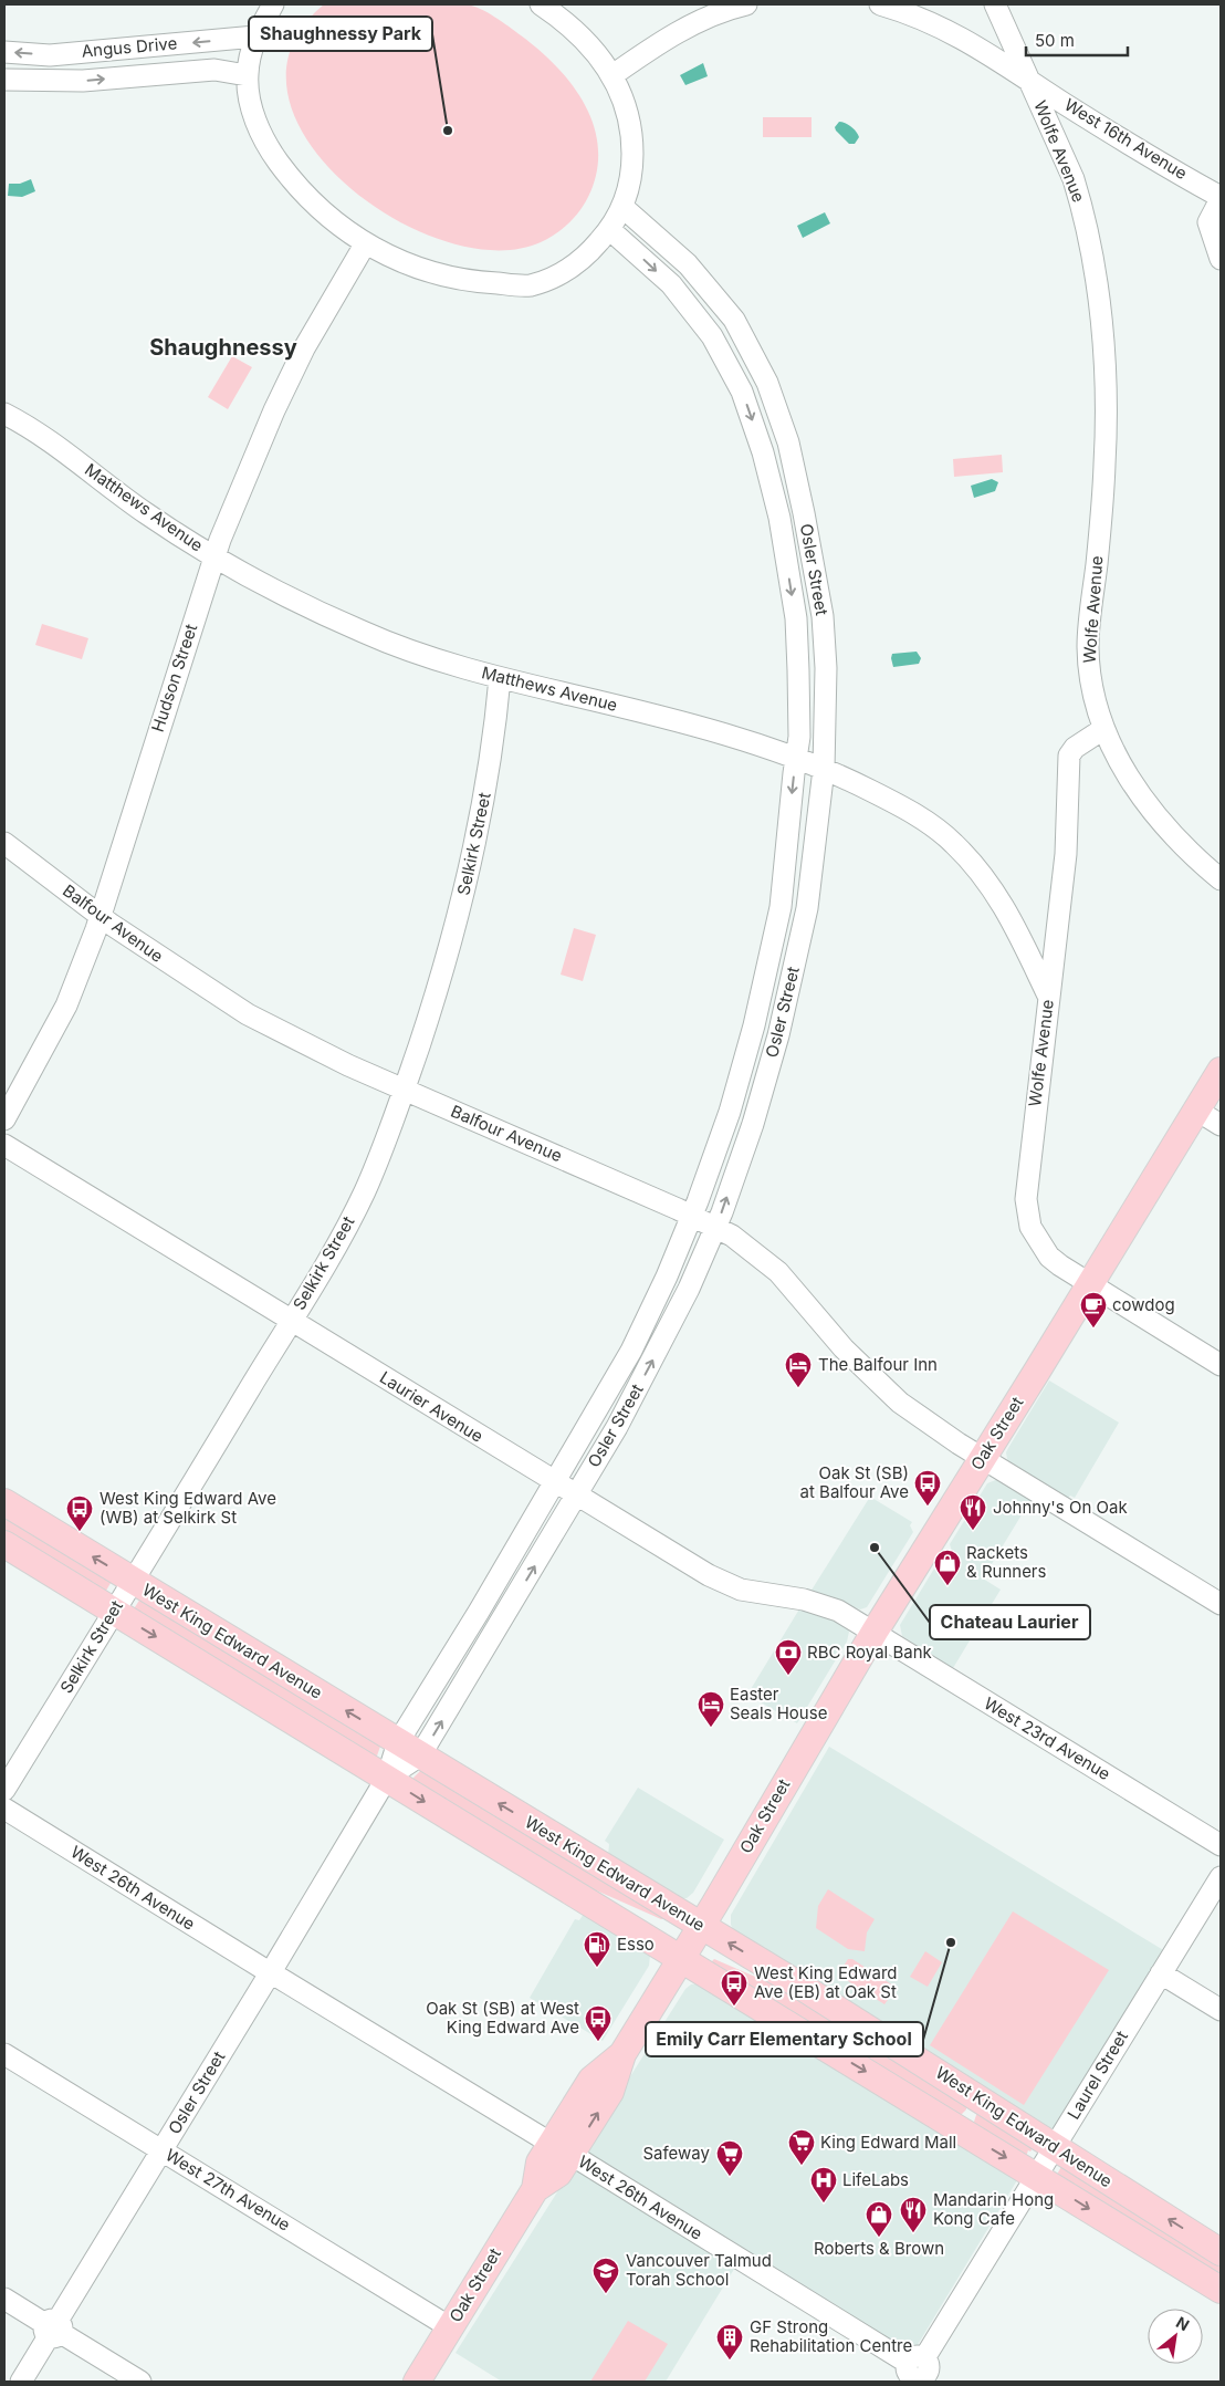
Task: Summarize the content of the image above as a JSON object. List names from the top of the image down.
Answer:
{
  "streets": {
    "main road": ["Oak Street", "West King Edward Avenue"],
    "street": [
      "Angus Drive",
      "West 16th Avenue",
      "Wolfe Avenue",
      "Matthews Avenue",
      "Osler Street",
      "Hudson Street",
      "Selkirk Street",
      "Balfour Avenue",
      "Laurier Avenue",
      "West 23rd Avenue",
      "West 26th Avenue",
      "Laurel Street",
      "West 27th Avenue"
    ]
  },
  "crossings": [
    ["West 16th Avenue", "Wolfe Avenue"],
    ["Wolfe Avenue", "Matthews Avenue"],
    ["Wolfe Avenue", "Oak Street"],
    ["Matthews Avenue", "Osler Street"],
    ["Matthews Avenue", "Hudson Street"],
    ["Matthews Avenue", "Selkirk Street"],
    ["Osler Street", "Balfour Avenue"],
    ["Osler Street", "Laurier Avenue"],
    ["Osler Street", "West King Edward Avenue"],
    ["Osler Street", "West 26th Avenue"],
    ["Osler Street", "West 27th Avenue"],
    ["Hudson Street", "Balfour Avenue"],
    ["Selkirk Street", "Balfour Avenue"],
    ["Selkirk Street", "Laurier Avenue"],
    ["Selkirk Street", "West King Edward Avenue"],
    ["Balfour Avenue", "Oak Street"],
    ["Laurier Avenue", "Oak Street"],
    ["Laurier Avenue", "West 23rd Avenue"],
    ["Oak Street", "West King Edward Avenue"],
    ["Oak Street", "West 23rd Avenue"],
    ["Oak Street", "West 26th Avenue"],
    ["Oak Street", "West 27th Avenue"],
    ["West King Edward Avenue", "Laurel Street"],
    ["West 26th Avenue", "Laurel Street"]
  ],
  "districts": ["Shaughnessy"],
  "places": {
    "other": ["Shaughnessy Park", "Chateau Laurier", "Emily Carr Elementary School"],
    "cafe": ["cowdog"],
    "hotel": ["The Balfour Inn", "Easter Seals House"],
    "bus stop": [
      "Oak St (SB) at Balfour Ave",
      "West King Edward Ave (WB) at Selkirk St",
      "West King Edward Ave (EB) at Oak St",
      "Oak St (SB) at West King Edward Ave"
    ],
    "restaurant": ["Johnny's On Oak", "Mandarin Hong Kong Cafe"],
    "shop": ["Rackets & Runners", "Roberts & Brown"],
    "bank": ["RBC Royal Bank"],
    "fuel station": ["Esso"],
    "supermarket": ["King Edward Mall", "Safeway"],
    "hospital": ["LifeLabs"],
    "school or university": ["Vancouver Talmud Torah School"],
    "building": ["GF Strong Rehabilitation Centre"]
  },
  "scale_bar": "50 m",
  "north": "top right"
}
